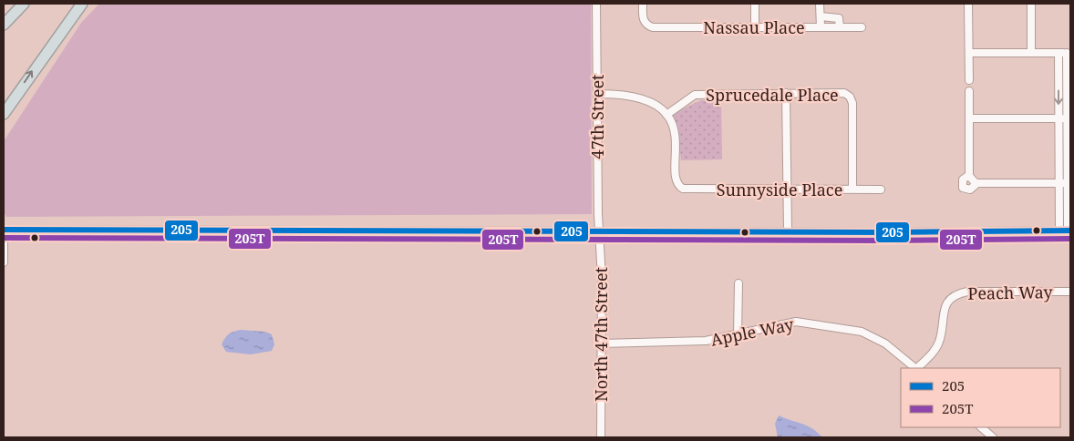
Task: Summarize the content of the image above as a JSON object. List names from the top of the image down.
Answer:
{
  "streets": {
    "street": [
      "Nassau Place",
      "Sprucedale Place",
      "47th Street",
      "Sunnyside Place",
      "Peach Way",
      "Apple Way",
      "North 47th Street"
    ]
  },
  "crossings": [
    ["Sprucedale Place", "Sunnyside Place"],
    ["47th Street", "North 47th Street"],
    ["Apple Way", "North 47th Street"]
  ],
  "lines": ["transit line 205", "transit line 205T"],
  "legend": ["205", "205T"]
}
